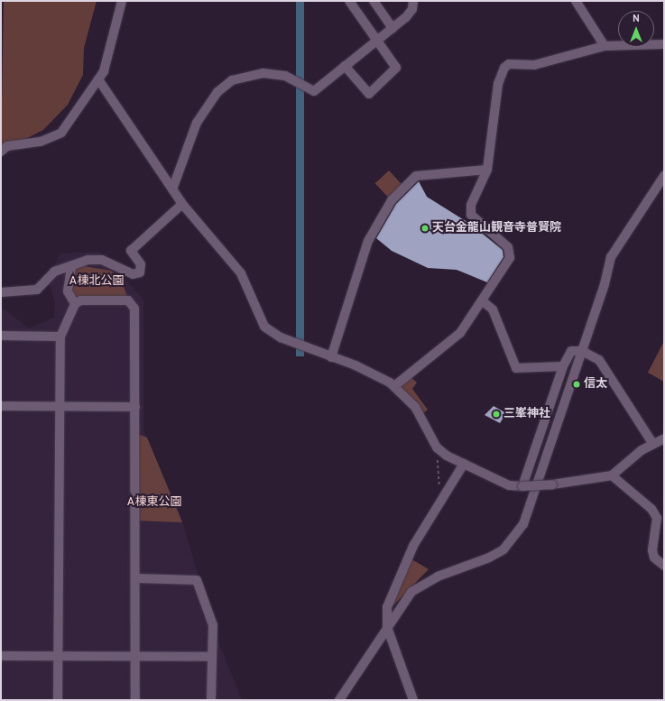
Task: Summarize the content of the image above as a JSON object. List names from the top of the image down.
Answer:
{
  "parks": ["A棟北公園", "A棟東公園"],
  "places": ["天台金龍山観音寺普賢院", "信太", "三峯神社"],
  "north": "top"
}
